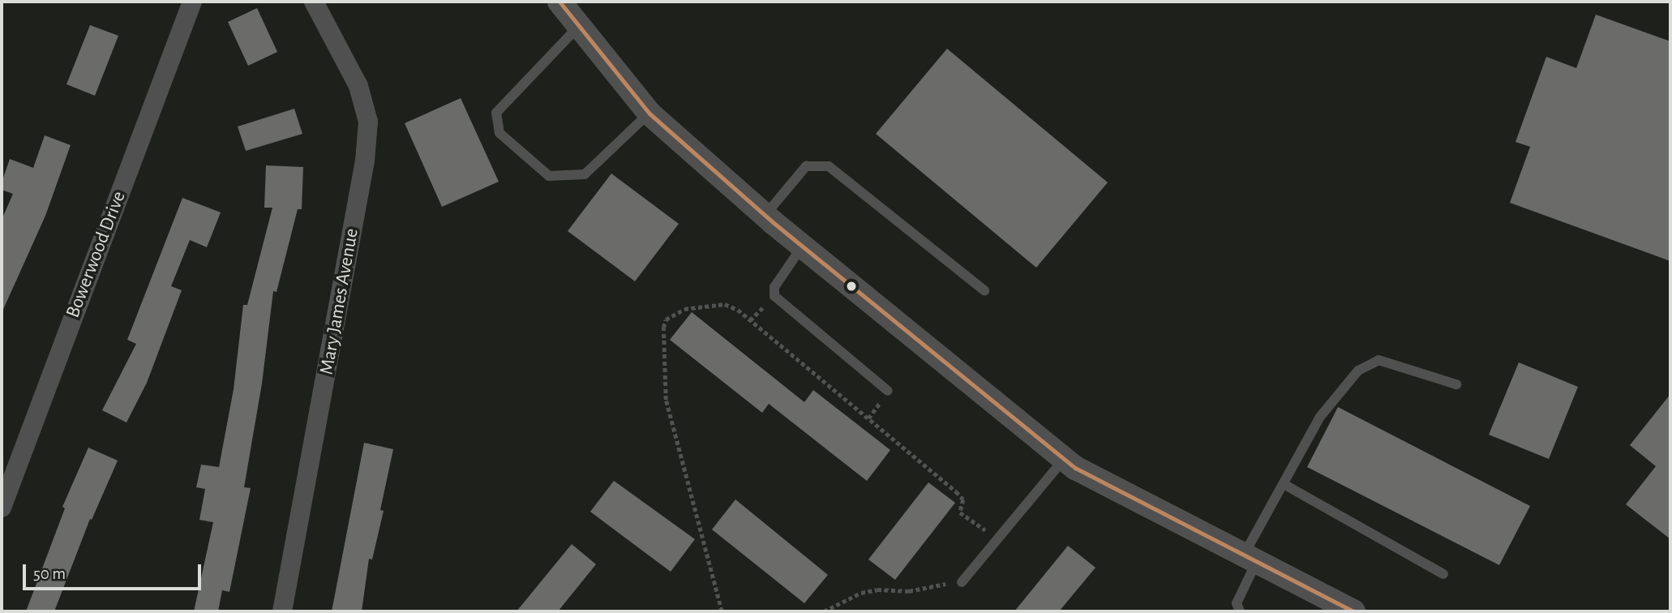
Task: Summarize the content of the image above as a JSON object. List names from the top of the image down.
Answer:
{
  "streets": {
    "street": ["Bowerwood Drive", "Mary James Avenue"]
  },
  "scale_bar": "50 m"
}
